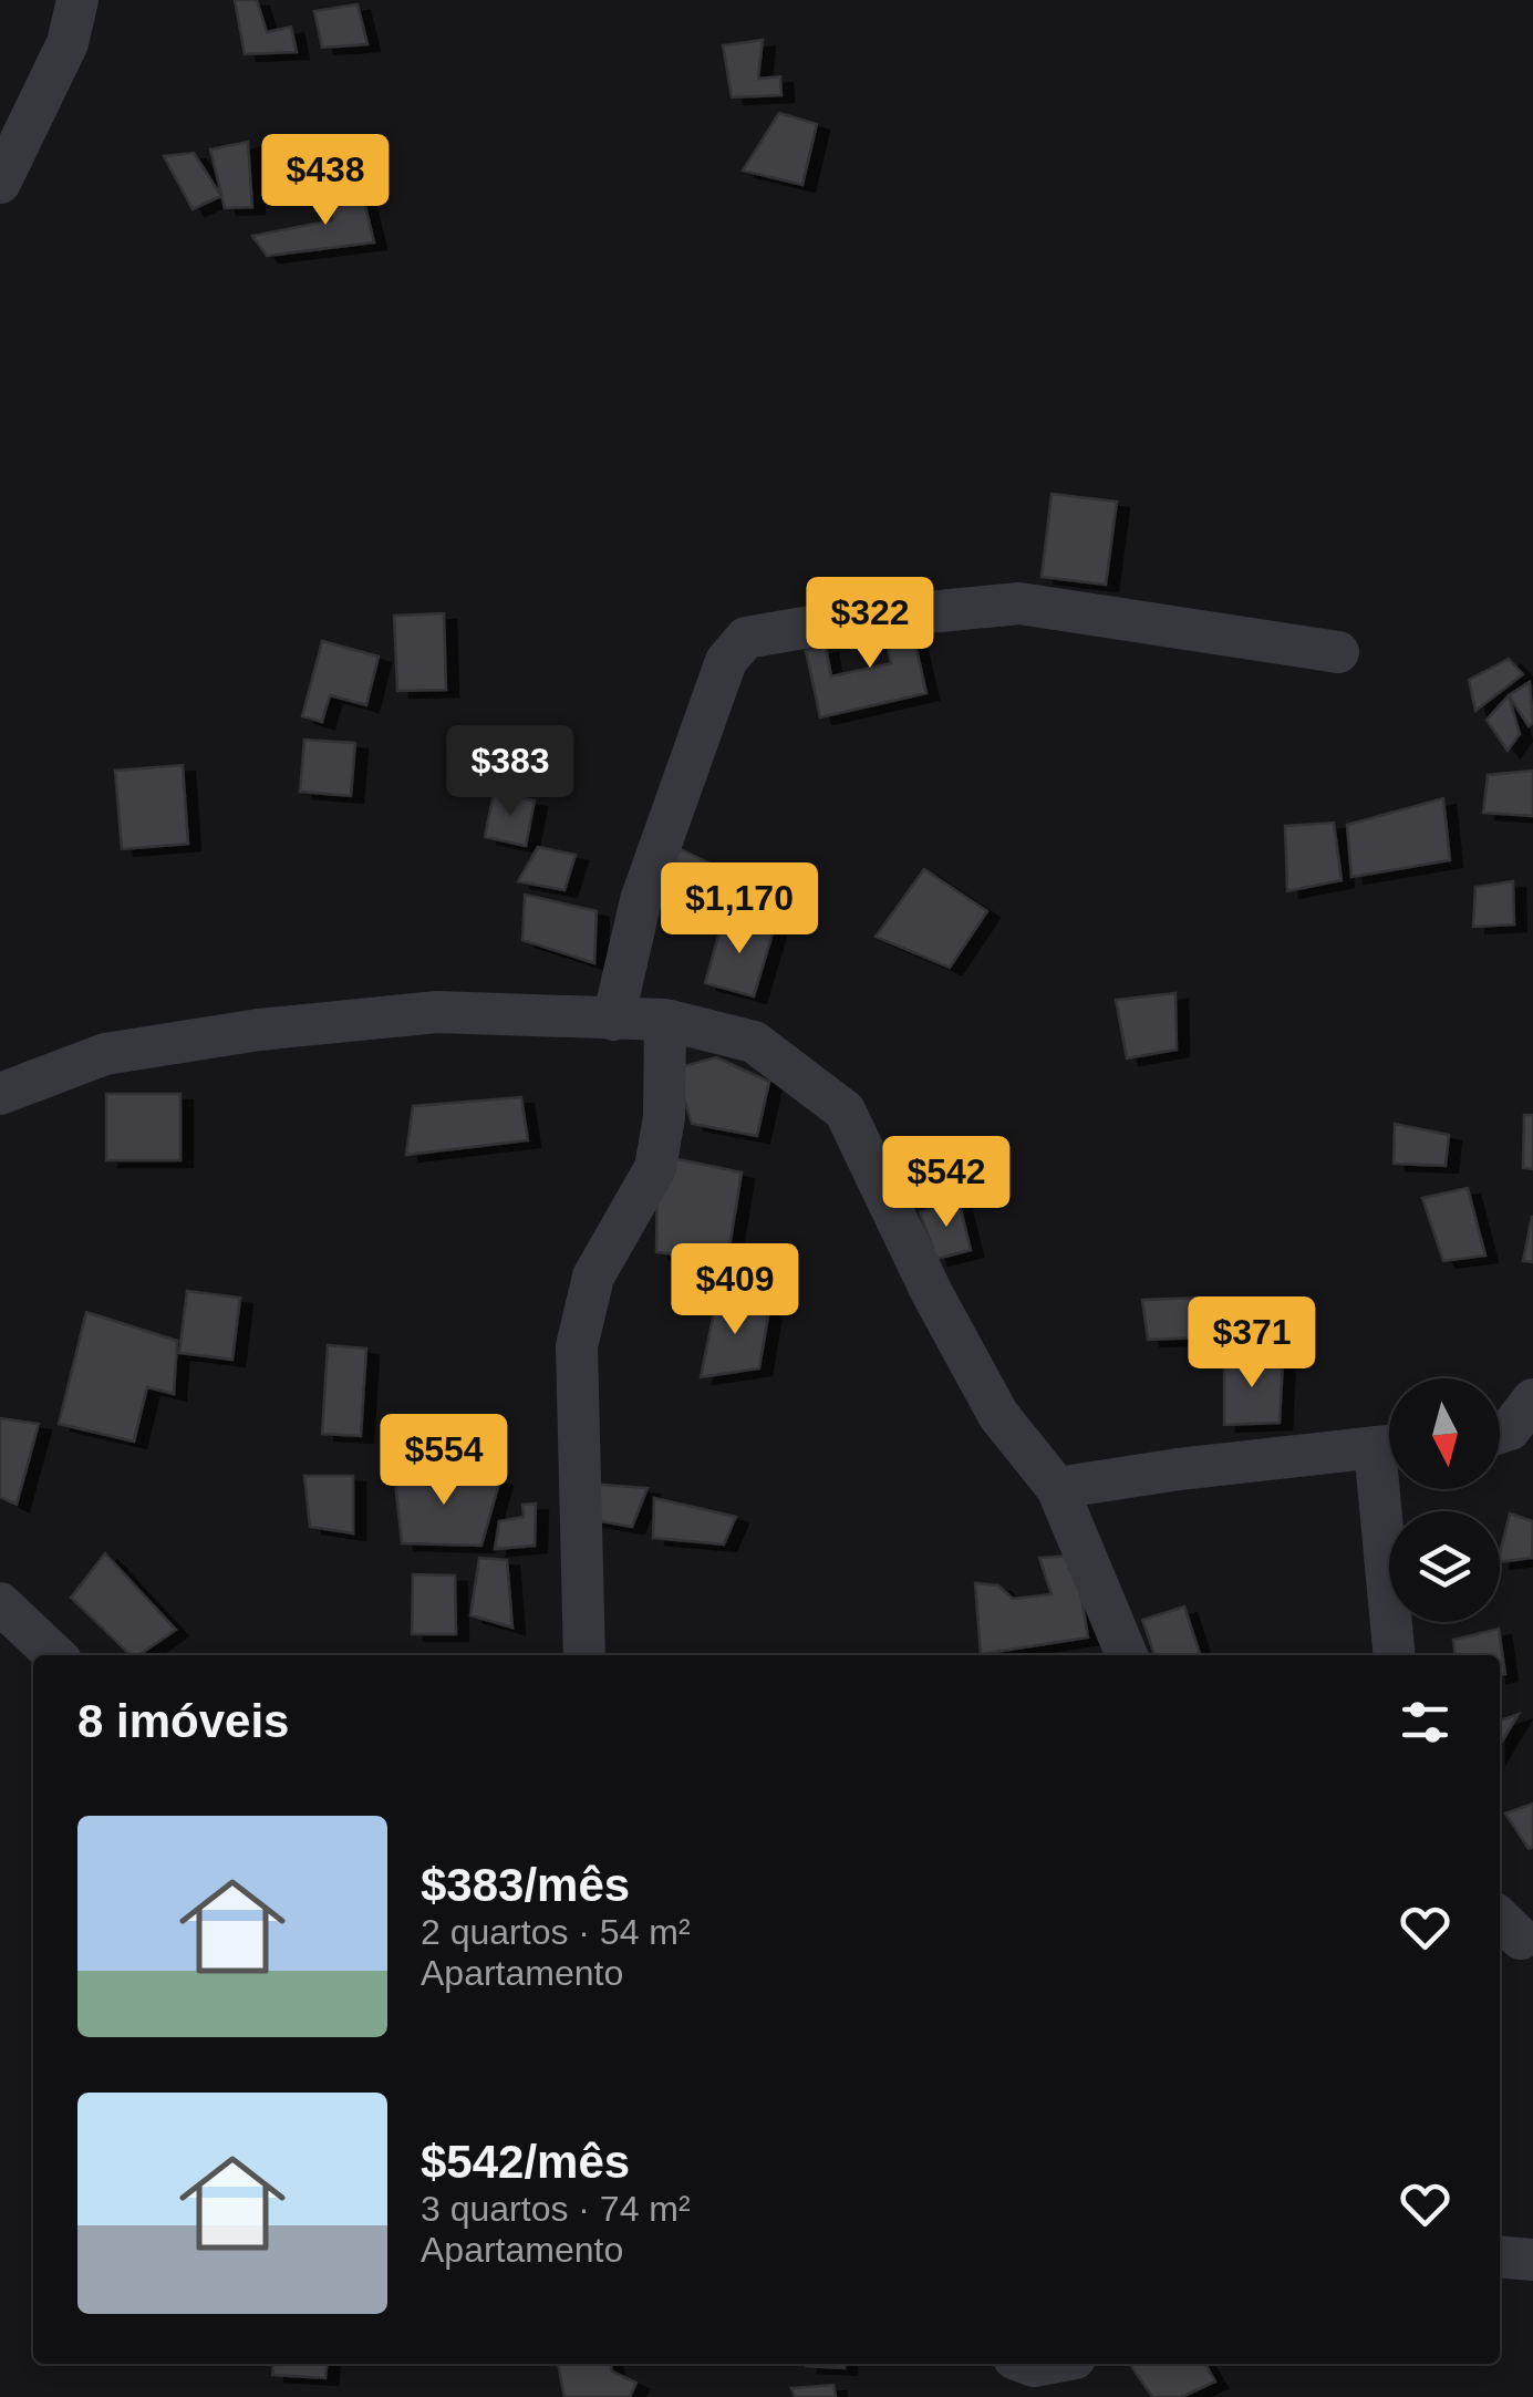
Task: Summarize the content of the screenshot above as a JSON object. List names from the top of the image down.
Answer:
{
  "north": "bottom",
  "page": {
    "price": [
      "$438",
      "$322",
      "$383",
      "$1,170",
      "$542",
      "$409",
      "$371",
      "$554"
    ],
    "heading": "8 imóveis",
    "list": [
      {
        "name": "$383/mês",
        "note": "2 quartos · 54 m² · Apartamento"
      },
      {
        "name": "$542/mês",
        "note": "3 quartos · 74 m² · Apartamento"
      }
    ]
  }
}
